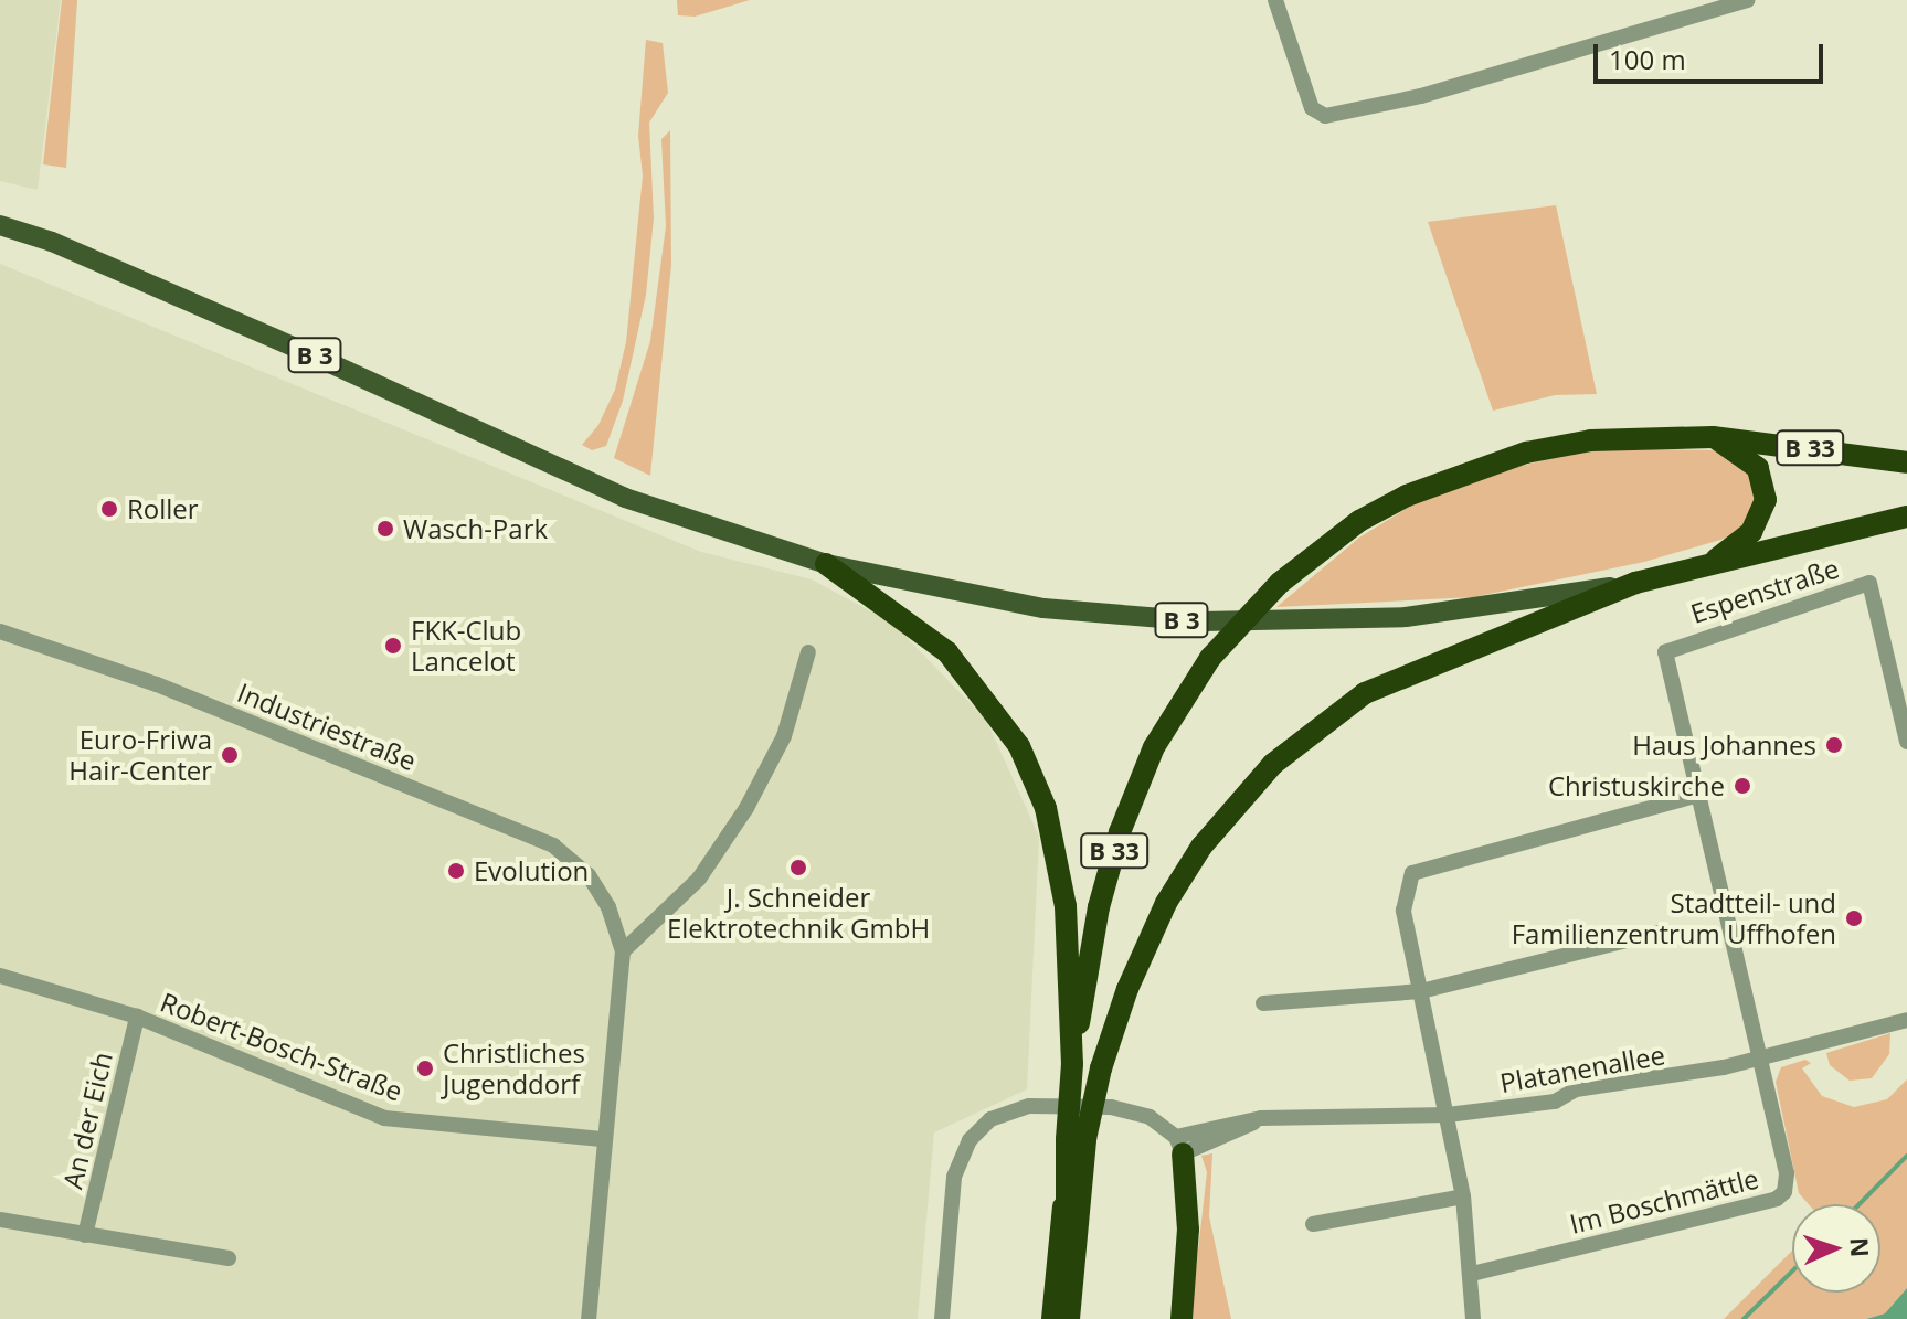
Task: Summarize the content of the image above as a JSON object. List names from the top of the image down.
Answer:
{
  "streets": {
    "highway": ["B 3", "B 33"],
    "street": [
      "Espenstraße",
      "Industriestraße",
      "Robert-Bosch-Straße",
      "Platanenallee",
      "An der Eich",
      "Im Boschmättle"
    ]
  },
  "crossings": [
    ["B 3", "B 33"],
    ["Espenstraße", "Platanenallee"],
    ["Espenstraße", "Im Boschmättle"],
    ["Robert-Bosch-Straße", "An der Eich"],
    ["Platanenallee", "Im Boschmättle"]
  ],
  "places": [
    "Roller",
    "Wasch-Park",
    "FKK-Club Lancelot",
    "Haus Johannes",
    "Euro-Friwa Hair-Center",
    "Christuskirche",
    "J. Schneider Elektrotechnik GmbH",
    "Evolution",
    "Stadtteil- und Familienzentrum Uffhofen",
    "Christliches Jugenddorf"
  ],
  "scale_bar": "100 m",
  "north": "right"
}
